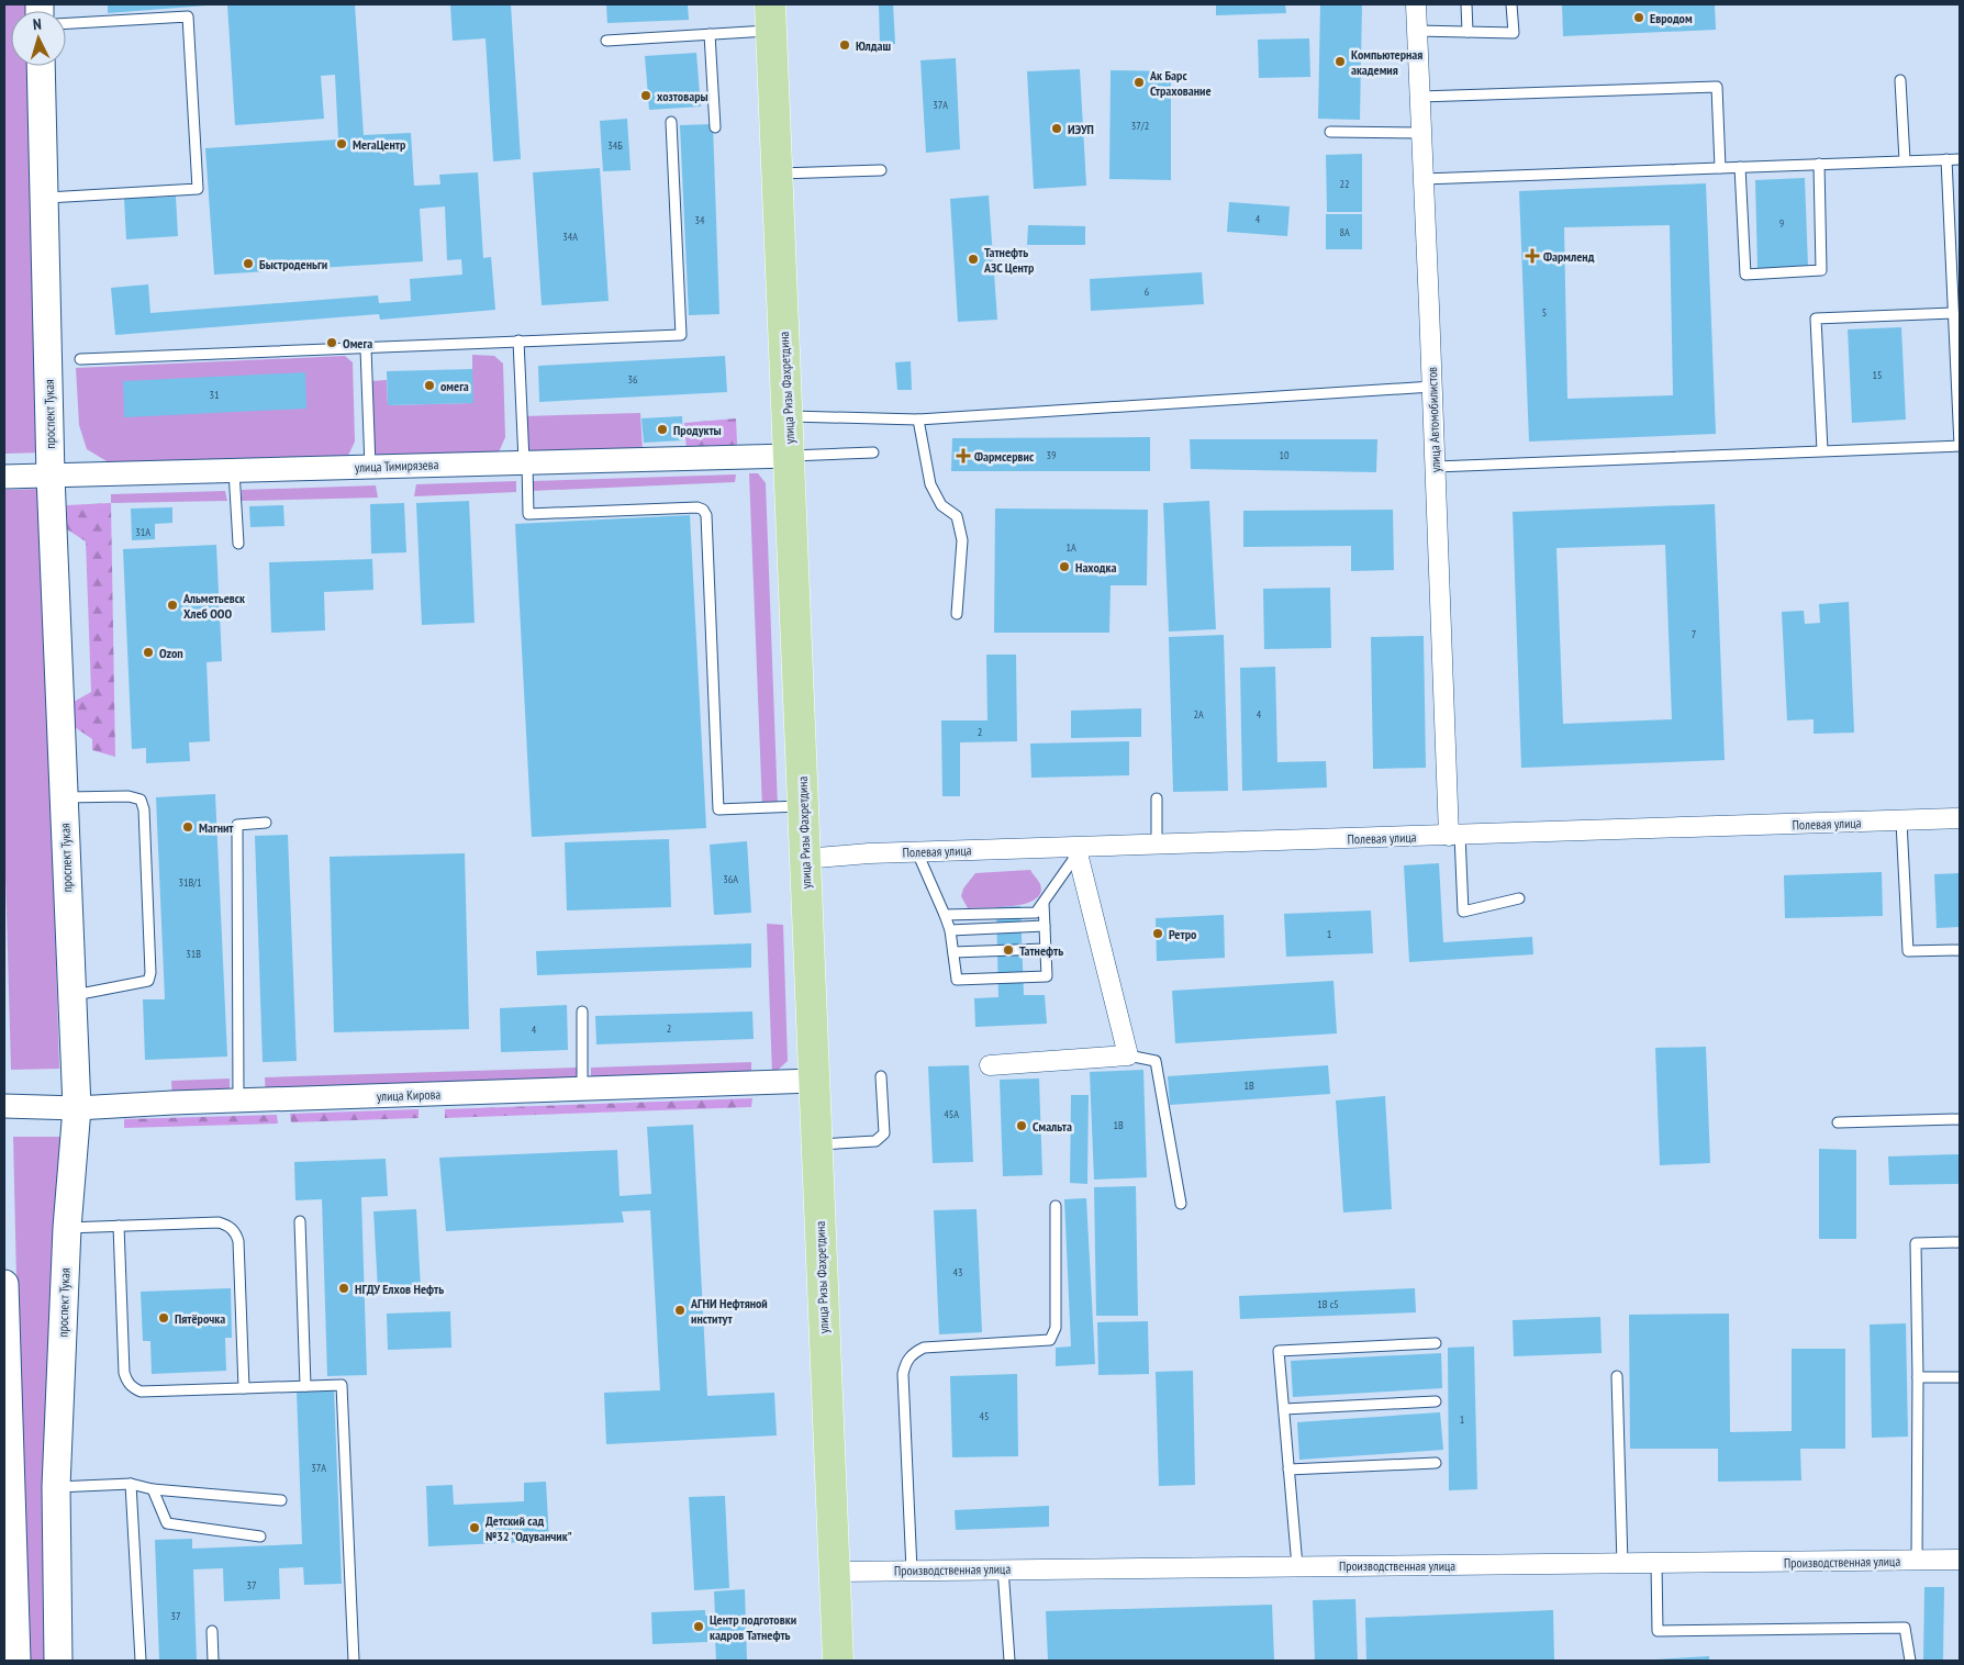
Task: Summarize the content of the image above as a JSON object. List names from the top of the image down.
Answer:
{
  "streets": {
    "main road": ["улица Ризы Фахретдина", "проспект Тукая"],
    "street": [
      "улица Автомобилистов",
      "улица Тимирязева",
      "Полевая улица",
      "улица Кирова",
      "Производственная улица"
    ]
  },
  "crossings": [
    ["улица Ризы Фахретдина", "улица Тимирязева"],
    ["улица Ризы Фахретдина", "Полевая улица"],
    ["улица Ризы Фахретдина", "улица Кирова"],
    ["улица Ризы Фахретдина", "Производственная улица"],
    ["проспект Тукая", "улица Тимирязева"],
    ["проспект Тукая", "улица Кирова"],
    ["улица Автомобилистов", "Полевая улица"]
  ],
  "places": {
    "other": [
      "Евродом",
      "Юлдаш",
      "Компьютерная академия",
      "Ак Барс Страхование",
      "хозтовары",
      "ИЭУП",
      "МегаЦентр",
      "Татнефть АЗС Центр",
      "Быстроденьги",
      "Омега",
      "омега",
      "Продукты",
      "Находка",
      "Альметьевск Хлеб ООО",
      "Ozon",
      "Магнит",
      "Ретро",
      "Татнефть",
      "Смальта",
      "НГДУ Елхов Нефть",
      "АГНИ Нефтяной институт",
      "Пятёрочка",
      "Детский сад №32 \"Одуванчик\"",
      "Центр подготовки кадров Татнефть"
    ],
    "health": ["Фармленд", "Фармсервис"]
  },
  "house_numbers": [
    "37А",
    "37/2",
    "34Б",
    "22",
    "4",
    "34",
    "9",
    "8А",
    "34А",
    "6",
    "5",
    "15",
    "36",
    "31",
    "39",
    "10",
    "31А",
    "1А",
    "7",
    "2А",
    "4",
    "2",
    "36А",
    "31В/1",
    "1",
    "31В",
    "2",
    "4",
    "1В",
    "45А",
    "1В",
    "43",
    "1В с5",
    "45",
    "1",
    "37А",
    "37",
    "37"
  ],
  "north": "top"
}
